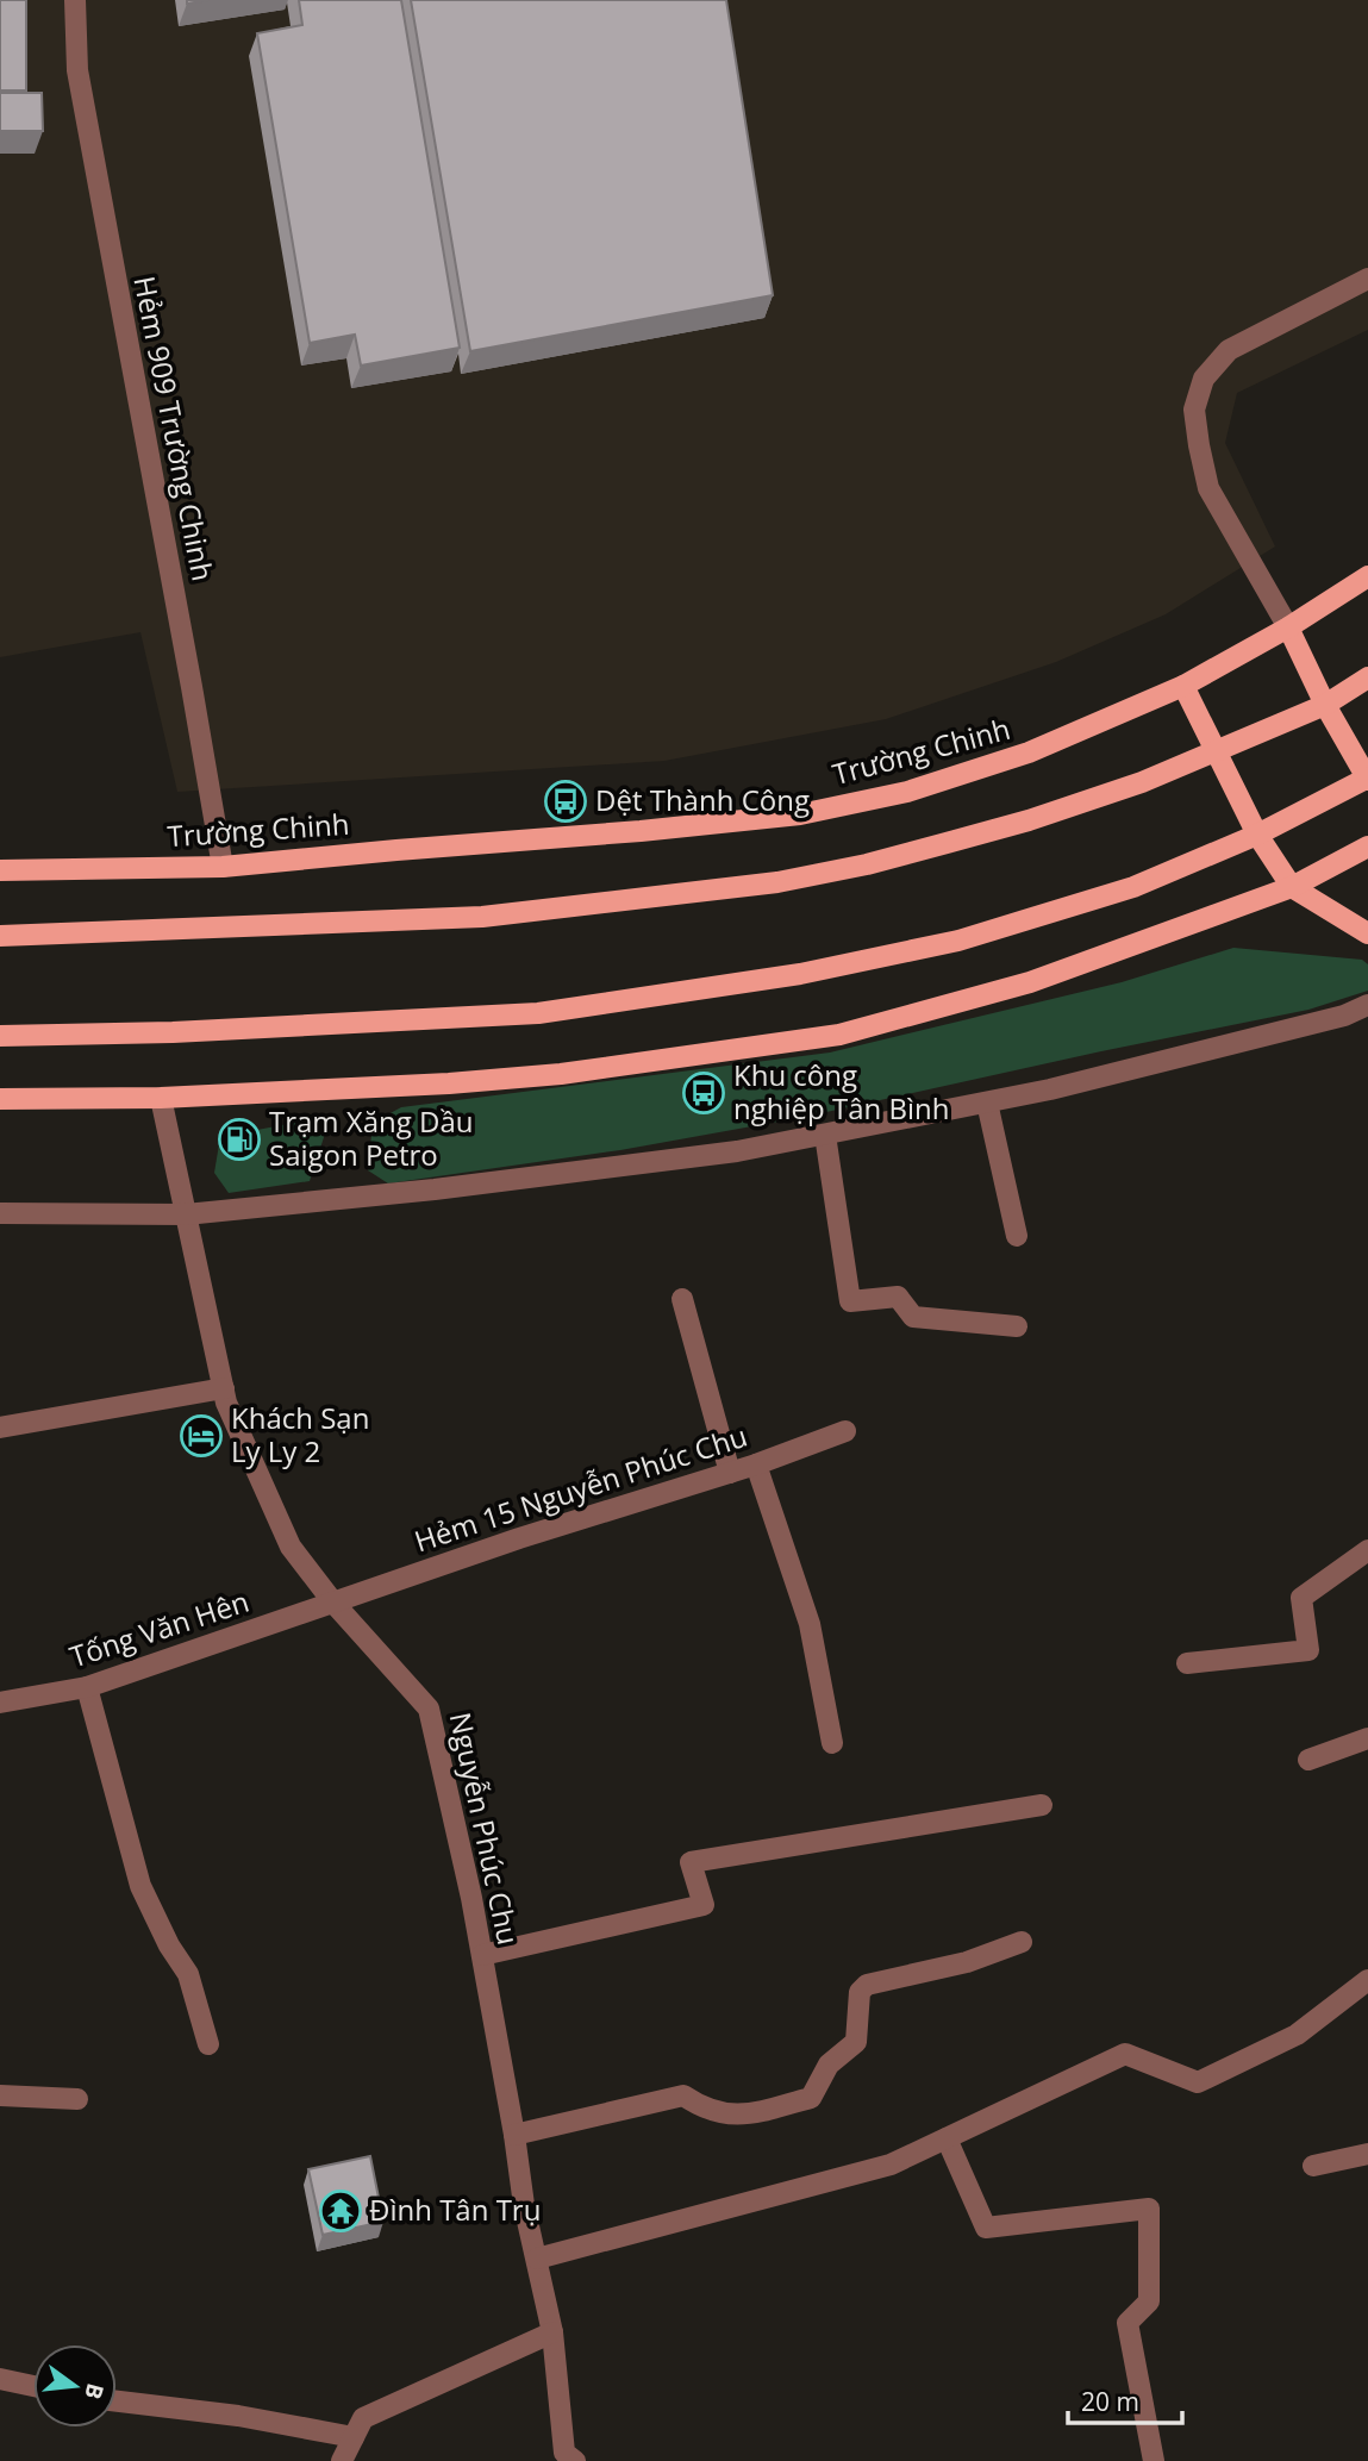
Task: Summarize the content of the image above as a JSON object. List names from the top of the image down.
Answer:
{
  "streets": {
    "main road": ["Trường Chinh"],
    "street": [
      "Hẻm 909 Trường Chinh",
      "Hẻm 15 Nguyễn Phúc Chu",
      "Tống Văn Hên",
      "Nguyễn Phúc Chu"
    ]
  },
  "crossings": [
    ["Hẻm 909 Trường Chinh", "Trường Chinh"],
    ["Hẻm 15 Nguyễn Phúc Chu", "Tống Văn Hên"],
    ["Hẻm 15 Nguyễn Phúc Chu", "Nguyễn Phúc Chu"],
    ["Tống Văn Hên", "Nguyễn Phúc Chu"]
  ],
  "places": {
    "bus stop": ["Dệt Thành Công", "Khu công nghiệp Tân Bình"],
    "fuel station": ["Trạm Xăng Dầu Saigon Petro"],
    "hotel": ["Khách Sạn Ly Ly 2"],
    "temple": ["Đình Tân Trụ"]
  },
  "scale_bar": "20 m",
  "north": "right"
}
